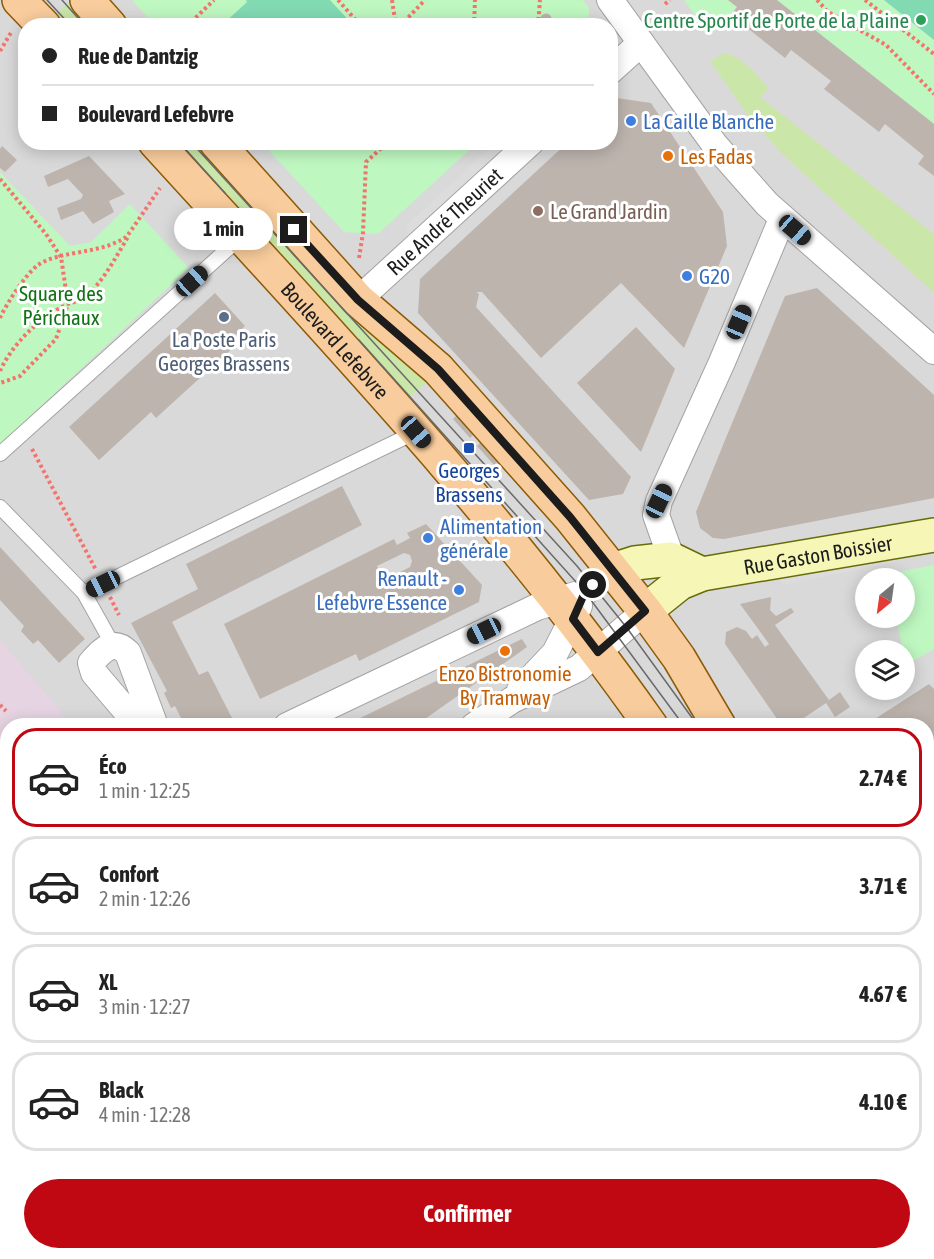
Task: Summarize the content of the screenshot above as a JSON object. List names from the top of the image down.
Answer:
{
  "streets": {
    "main road": ["Boulevard Lefebvre", "Rue Gaston Boissier"],
    "street": ["Rue André Theuriet"]
  },
  "parks": ["Square des Périchaux"],
  "places": {
    "other": [
      "Centre Sportif de Porte de la Plaine",
      "La Caille Blanche",
      "Les Fadas",
      "Le Grand Jardin",
      "G20",
      "La Poste Paris Georges Brassens",
      "Alimentation générale",
      "Renault - Lefebvre Essence",
      "Enzo Bistronomie By Tramway"
    ],
    "transit": ["Georges Brassens"]
  },
  "north": "bottom left",
  "page": {
    "banner": ["Rue de Dantzig", "Boulevard Lefebvre"],
    "bubble": "1 min",
    "list": [
      {
        "name": "Éco",
        "note": "1 min · 12:25",
        "value": "2.74 €"
      },
      {
        "name": "Confort",
        "note": "2 min · 12:26",
        "value": "3.71 €"
      },
      {
        "name": "XL",
        "note": "3 min · 12:27",
        "value": "4.67 €"
      },
      {
        "name": "Black",
        "note": "4 min · 12:28",
        "value": "4.10 €"
      }
    ],
    "buttons": "Confirmer"
  }
}
